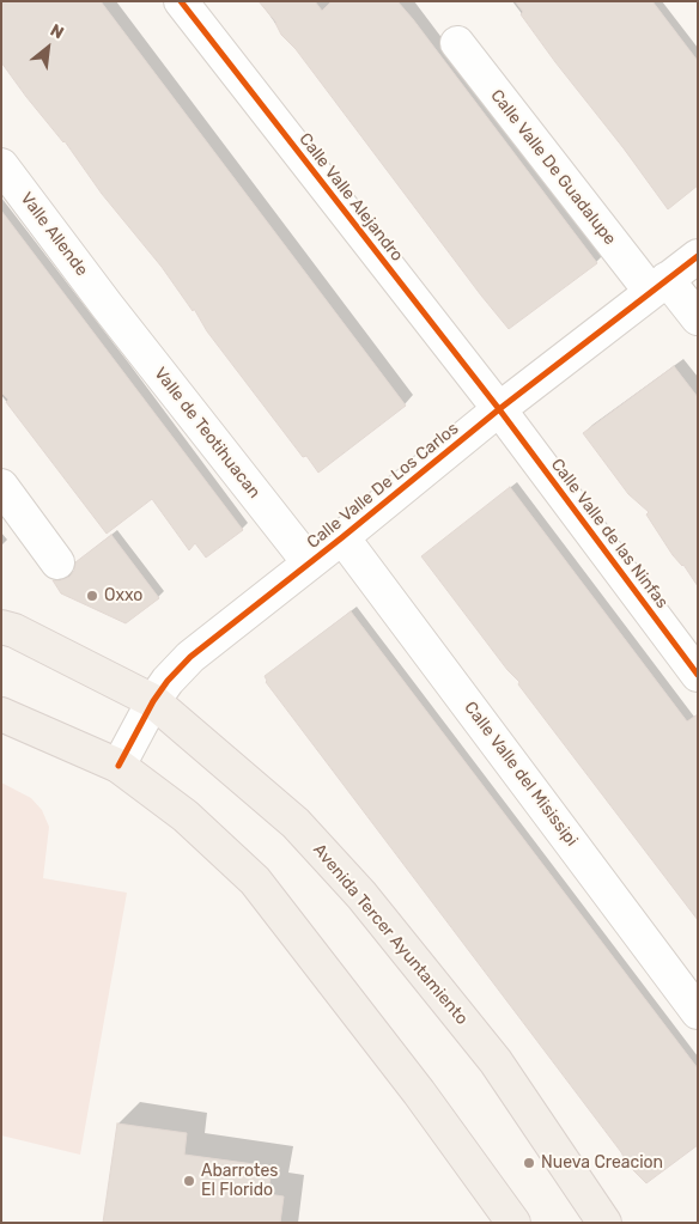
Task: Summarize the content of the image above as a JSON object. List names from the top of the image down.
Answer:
{
  "streets": {
    "main road": ["Avenida Tercer Ayuntamiento"],
    "street": [
      "Calle Valle De Guadalupe",
      "Calle Valle Alejandro",
      "Valle Allende",
      "Valle de Teotihuacan",
      "Calle Valle De Los Carlos",
      "Calle Valle de las Ninfas",
      "Calle Valle del Misissipi"
    ]
  },
  "crossings": [
    ["Calle Valle De Guadalupe", "Calle Valle De Los Carlos"],
    ["Calle Valle Alejandro", "Calle Valle De Los Carlos"],
    ["Calle Valle Alejandro", "Calle Valle de las Ninfas"],
    ["Valle Allende", "Valle de Teotihuacan"],
    ["Valle de Teotihuacan", "Calle Valle De Los Carlos"],
    ["Calle Valle De Los Carlos", "Calle Valle de las Ninfas"],
    ["Calle Valle De Los Carlos", "Calle Valle del Misissipi"],
    ["Calle Valle De Los Carlos", "Avenida Tercer Ayuntamiento"]
  ],
  "places": ["Oxxo", "Nueva Creacion", "Abarrotes El Florido"],
  "north": "top right"
}
